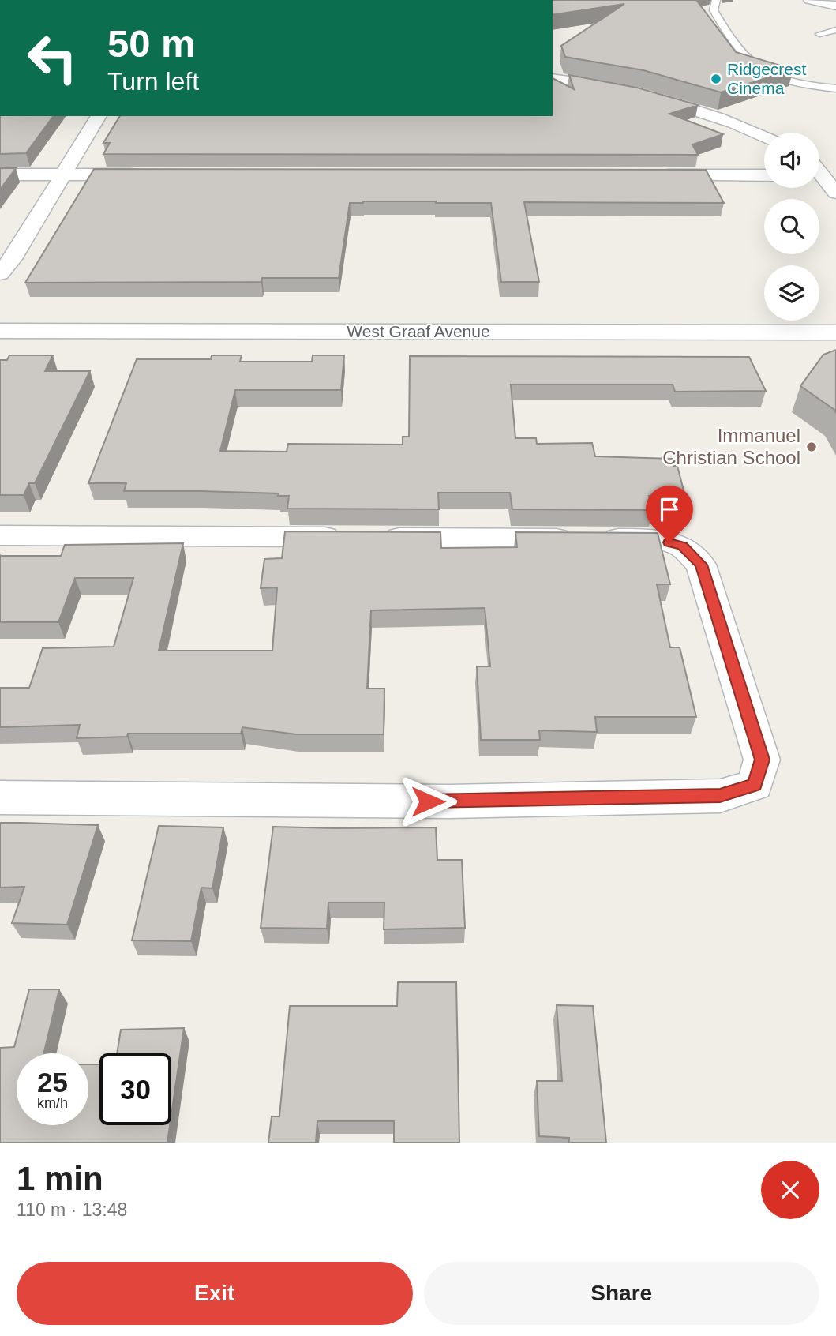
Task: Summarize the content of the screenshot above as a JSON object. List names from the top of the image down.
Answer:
{
  "streets": {
    "street": ["West Graaf Avenue"]
  },
  "places": ["Ridgecrest Cinema", "Immanuel Christian School"],
  "page": {
    "turn": ["50 m", "Turn left"],
    "speed": "25 km/h",
    "limit": "30",
    "heading": ["1 min", "110 m · 13:48"],
    "buttons": ["Exit", "Share"]
  }
}
